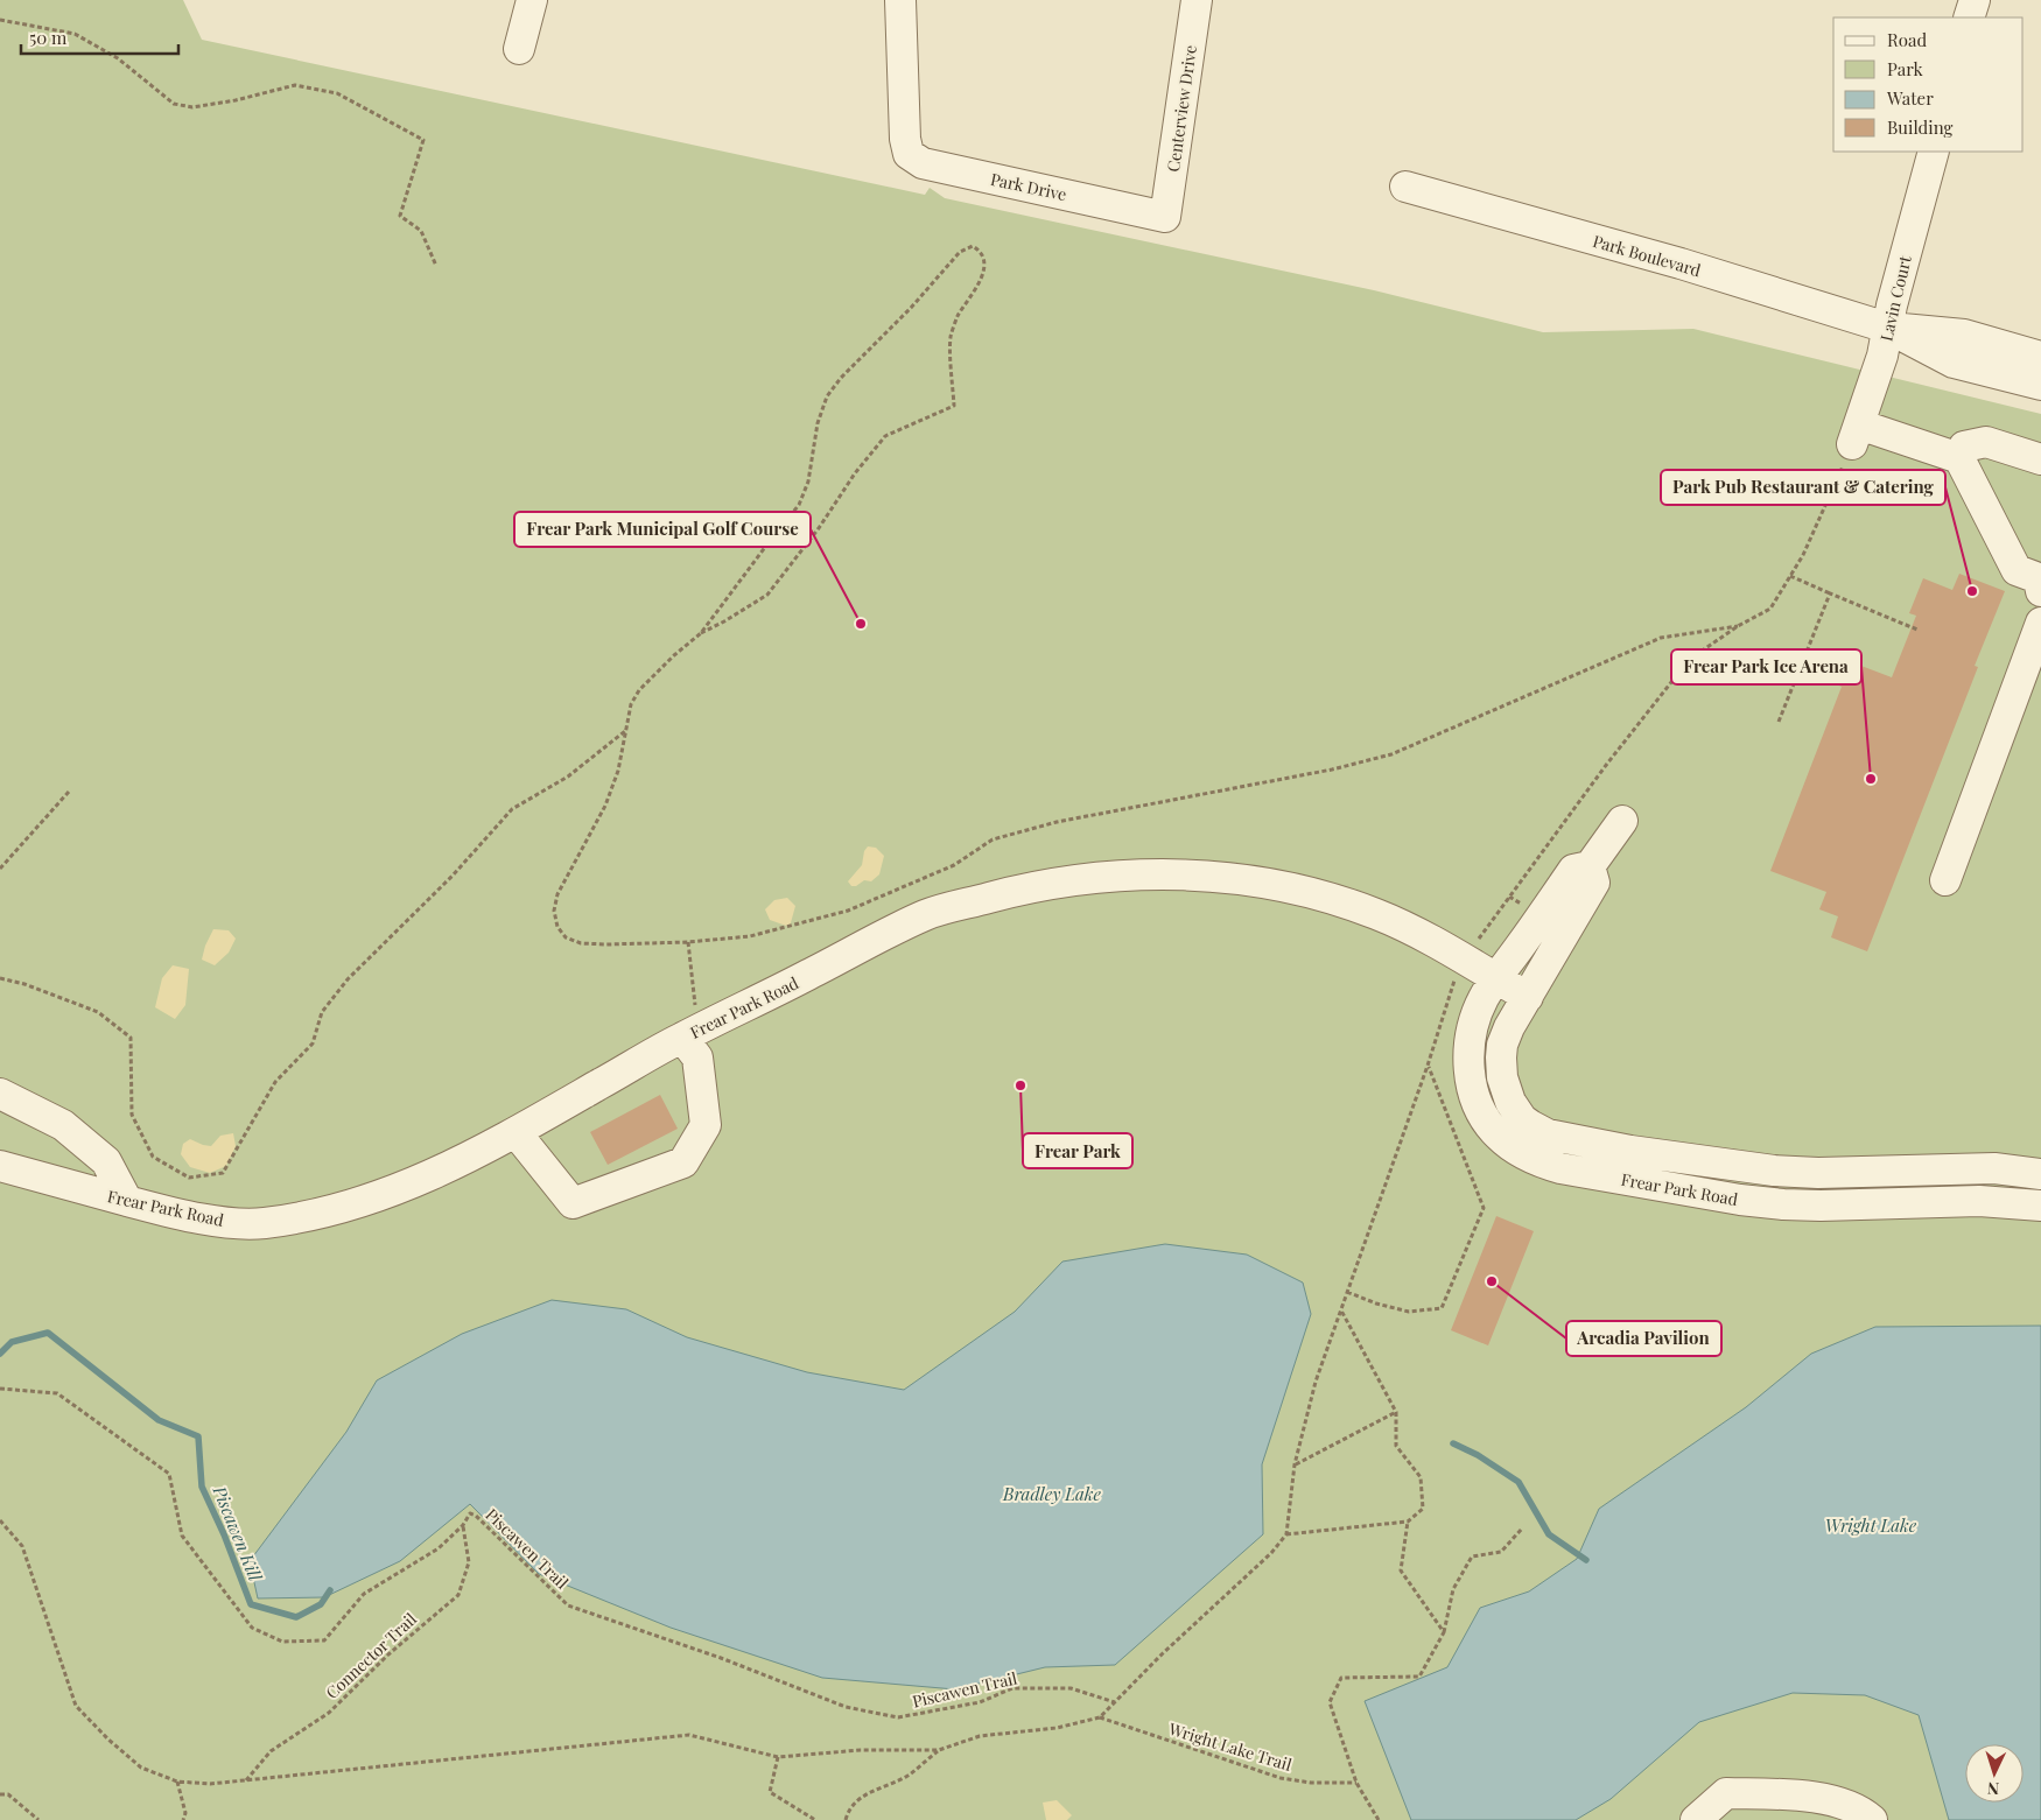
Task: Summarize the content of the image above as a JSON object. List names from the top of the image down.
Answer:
{
  "streets": {
    "street": [
      "Centerview Drive",
      "Park Drive",
      "Park Boulevard",
      "Lavin Court",
      "Frear Park Road"
    ],
    "path": ["Piscawen Trail", "Connector Trail", "Wright Lake Trail"]
  },
  "crossings": [
    ["Centerview Drive", "Park Drive"],
    ["Park Boulevard", "Lavin Court"],
    ["Piscawen Trail", "Connector Trail"]
  ],
  "water": ["Bradley Lake", "Wright Lake", "Piscawen Kill"],
  "places": [
    "Park Pub Restaurant & Catering",
    "Frear Park Municipal Golf Course",
    "Frear Park Ice Arena",
    "Frear Park",
    "Arcadia Pavilion"
  ],
  "legend": [
    "Road",
    "Park",
    "Water",
    "Building"
  ],
  "scale_bar": "50 m",
  "north": "bottom"
}
